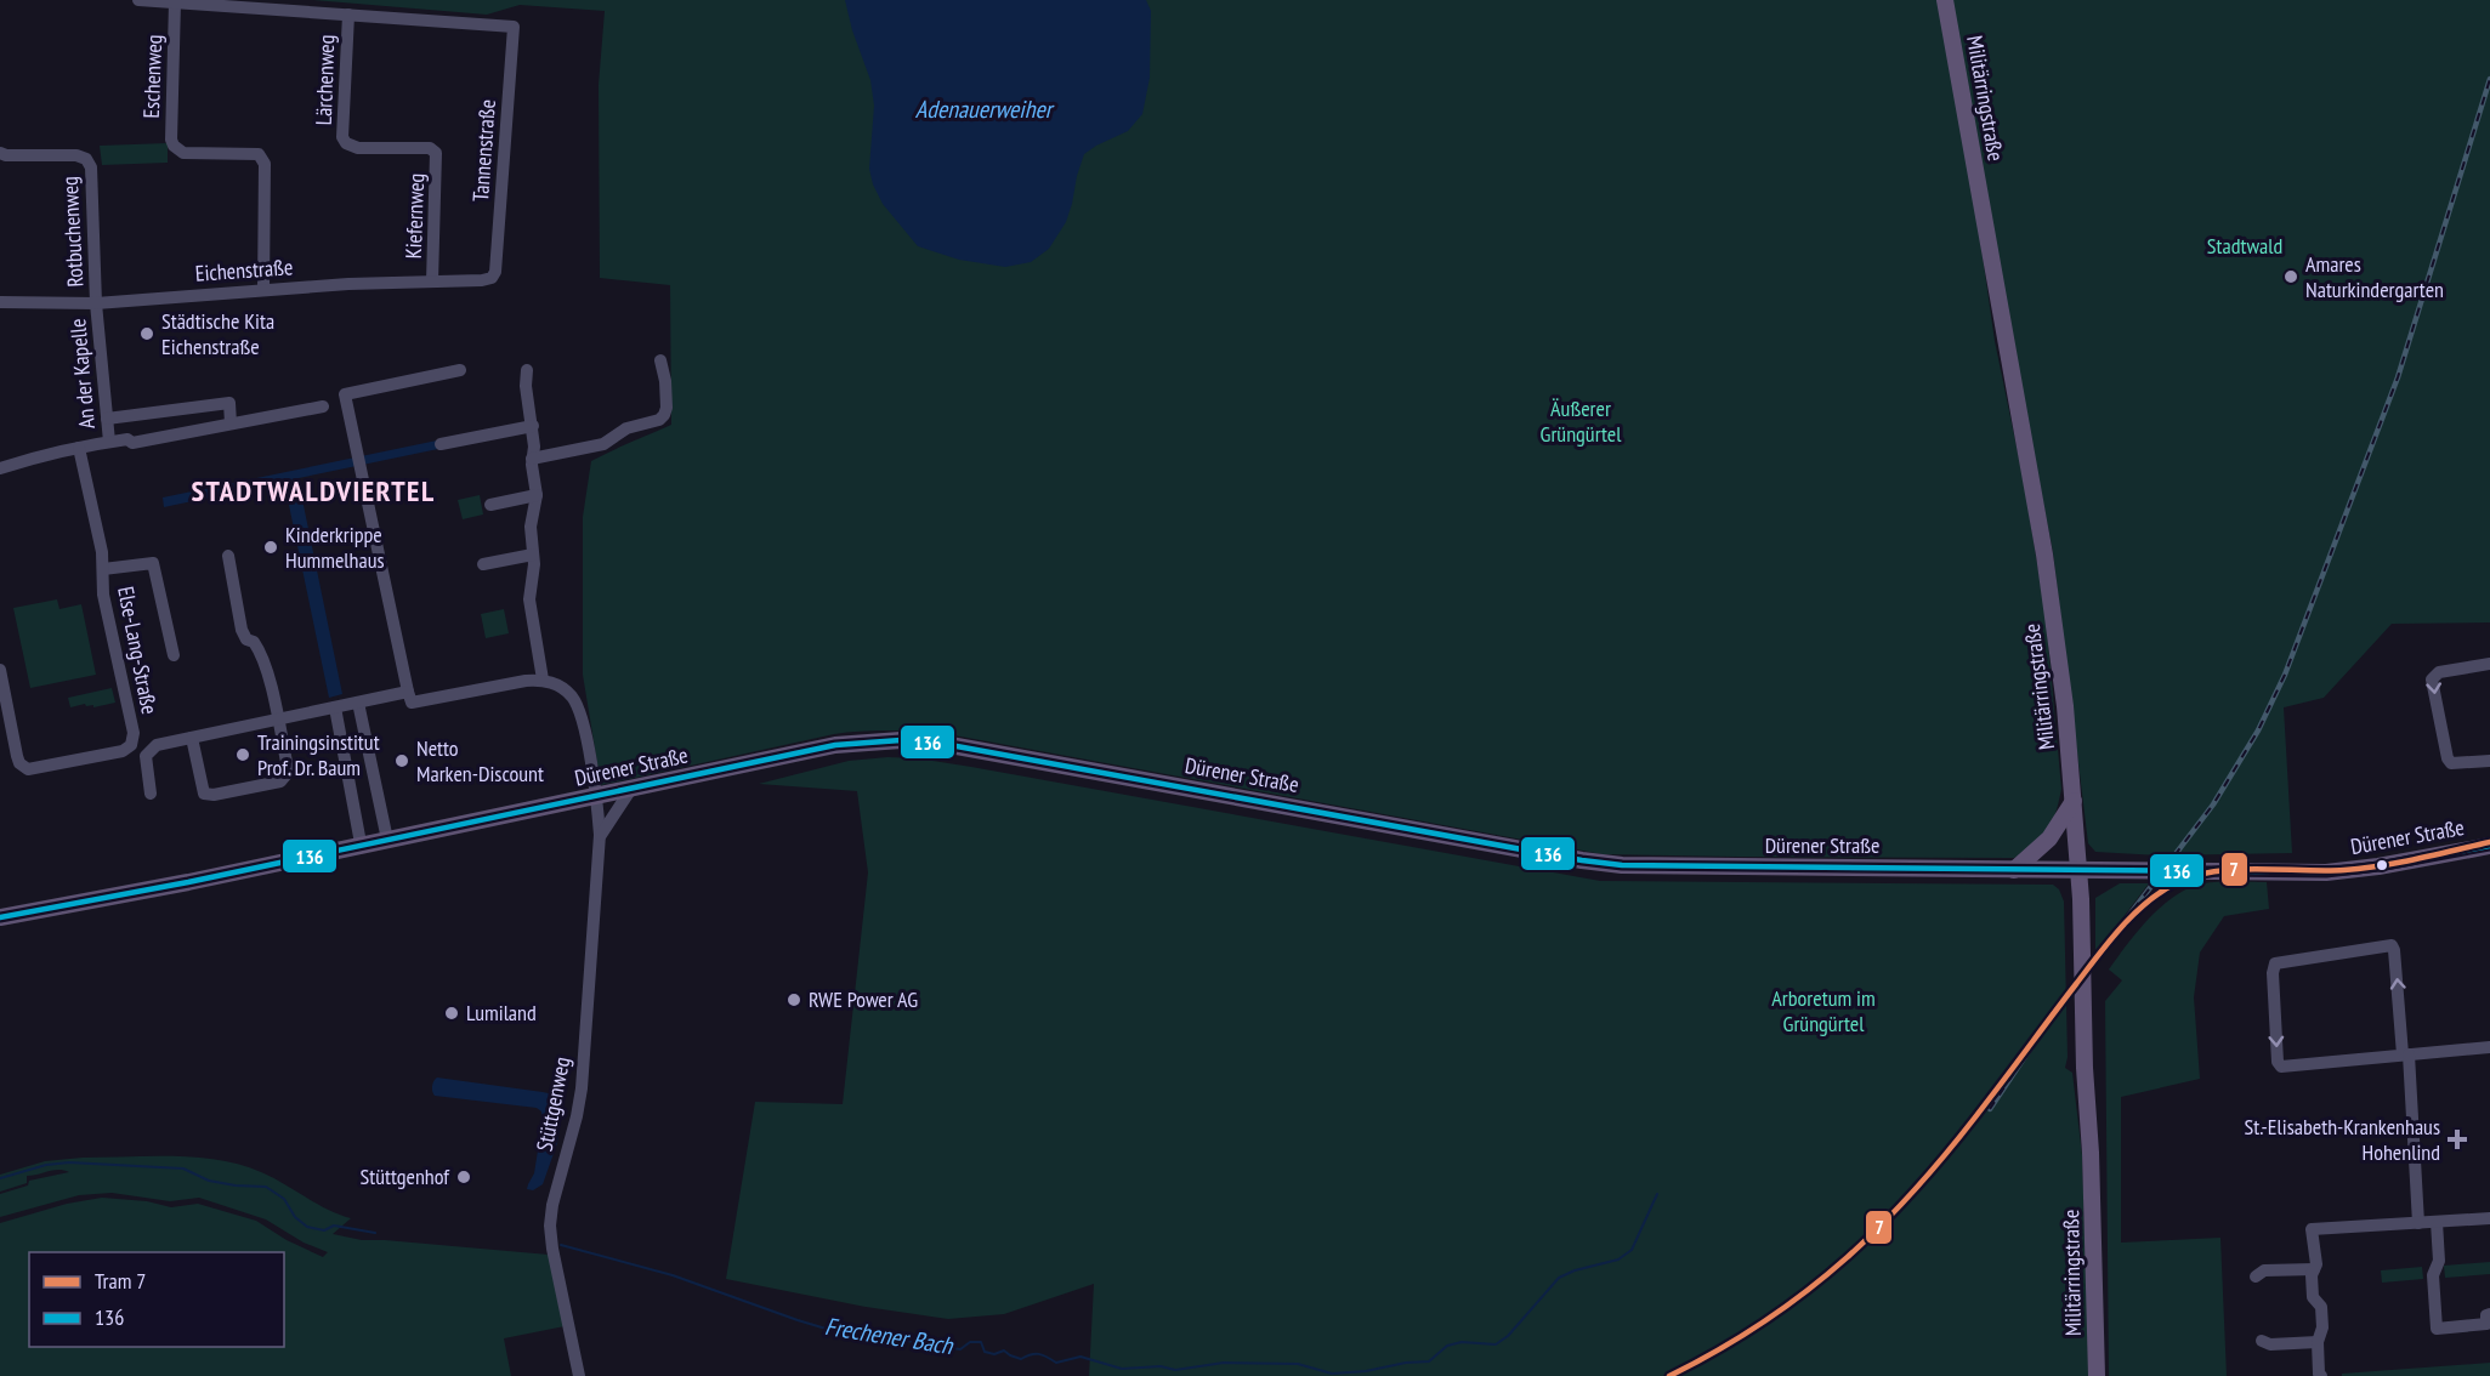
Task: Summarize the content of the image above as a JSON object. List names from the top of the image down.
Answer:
{
  "streets": {
    "main road": ["Militärringstraße", "Dürener Straße"],
    "street": [
      "Eschenweg",
      "Lärchenweg",
      "Tannenstraße",
      "Kiefernweg",
      "Rotbuchenweg",
      "Eichenstraße",
      "An der Kapelle",
      "Else-Lang-Straße",
      "Stüttgenweg"
    ]
  },
  "crossings": [
    ["Eschenweg", "Eichenstraße"],
    ["Lärchenweg", "Tannenstraße"],
    ["Lärchenweg", "Kiefernweg"],
    ["Militärringstraße", "Dürener Straße"],
    ["Tannenstraße", "Eichenstraße"],
    ["Kiefernweg", "Eichenstraße"],
    ["Rotbuchenweg", "Eichenstraße"],
    ["Rotbuchenweg", "An der Kapelle"],
    ["Eichenstraße", "An der Kapelle"],
    ["Dürener Straße", "Stüttgenweg"]
  ],
  "districts": ["STADTWALDVIERTEL"],
  "water": ["Adenauerweiher", "Frechener Bach"],
  "parks": ["Stadtwald", "Äußerer Grüngürtel", "Arboretum im Grüngürtel"],
  "places": {
    "other": [
      "Amares Naturkindergarten",
      "Städtische Kita Eichenstraße",
      "Kinderkrippe Hummelhaus",
      "Trainingsinstitut Prof. Dr. Baum",
      "Netto Marken-Discount",
      "RWE Power AG",
      "Lumiland",
      "Stüttgenhof"
    ],
    "health": ["St.-Elisabeth-Krankenhaus Hohenlind"]
  },
  "lines": ["transit line 136", "tram line 7"],
  "legend": ["Tram 7", "136"]
}
